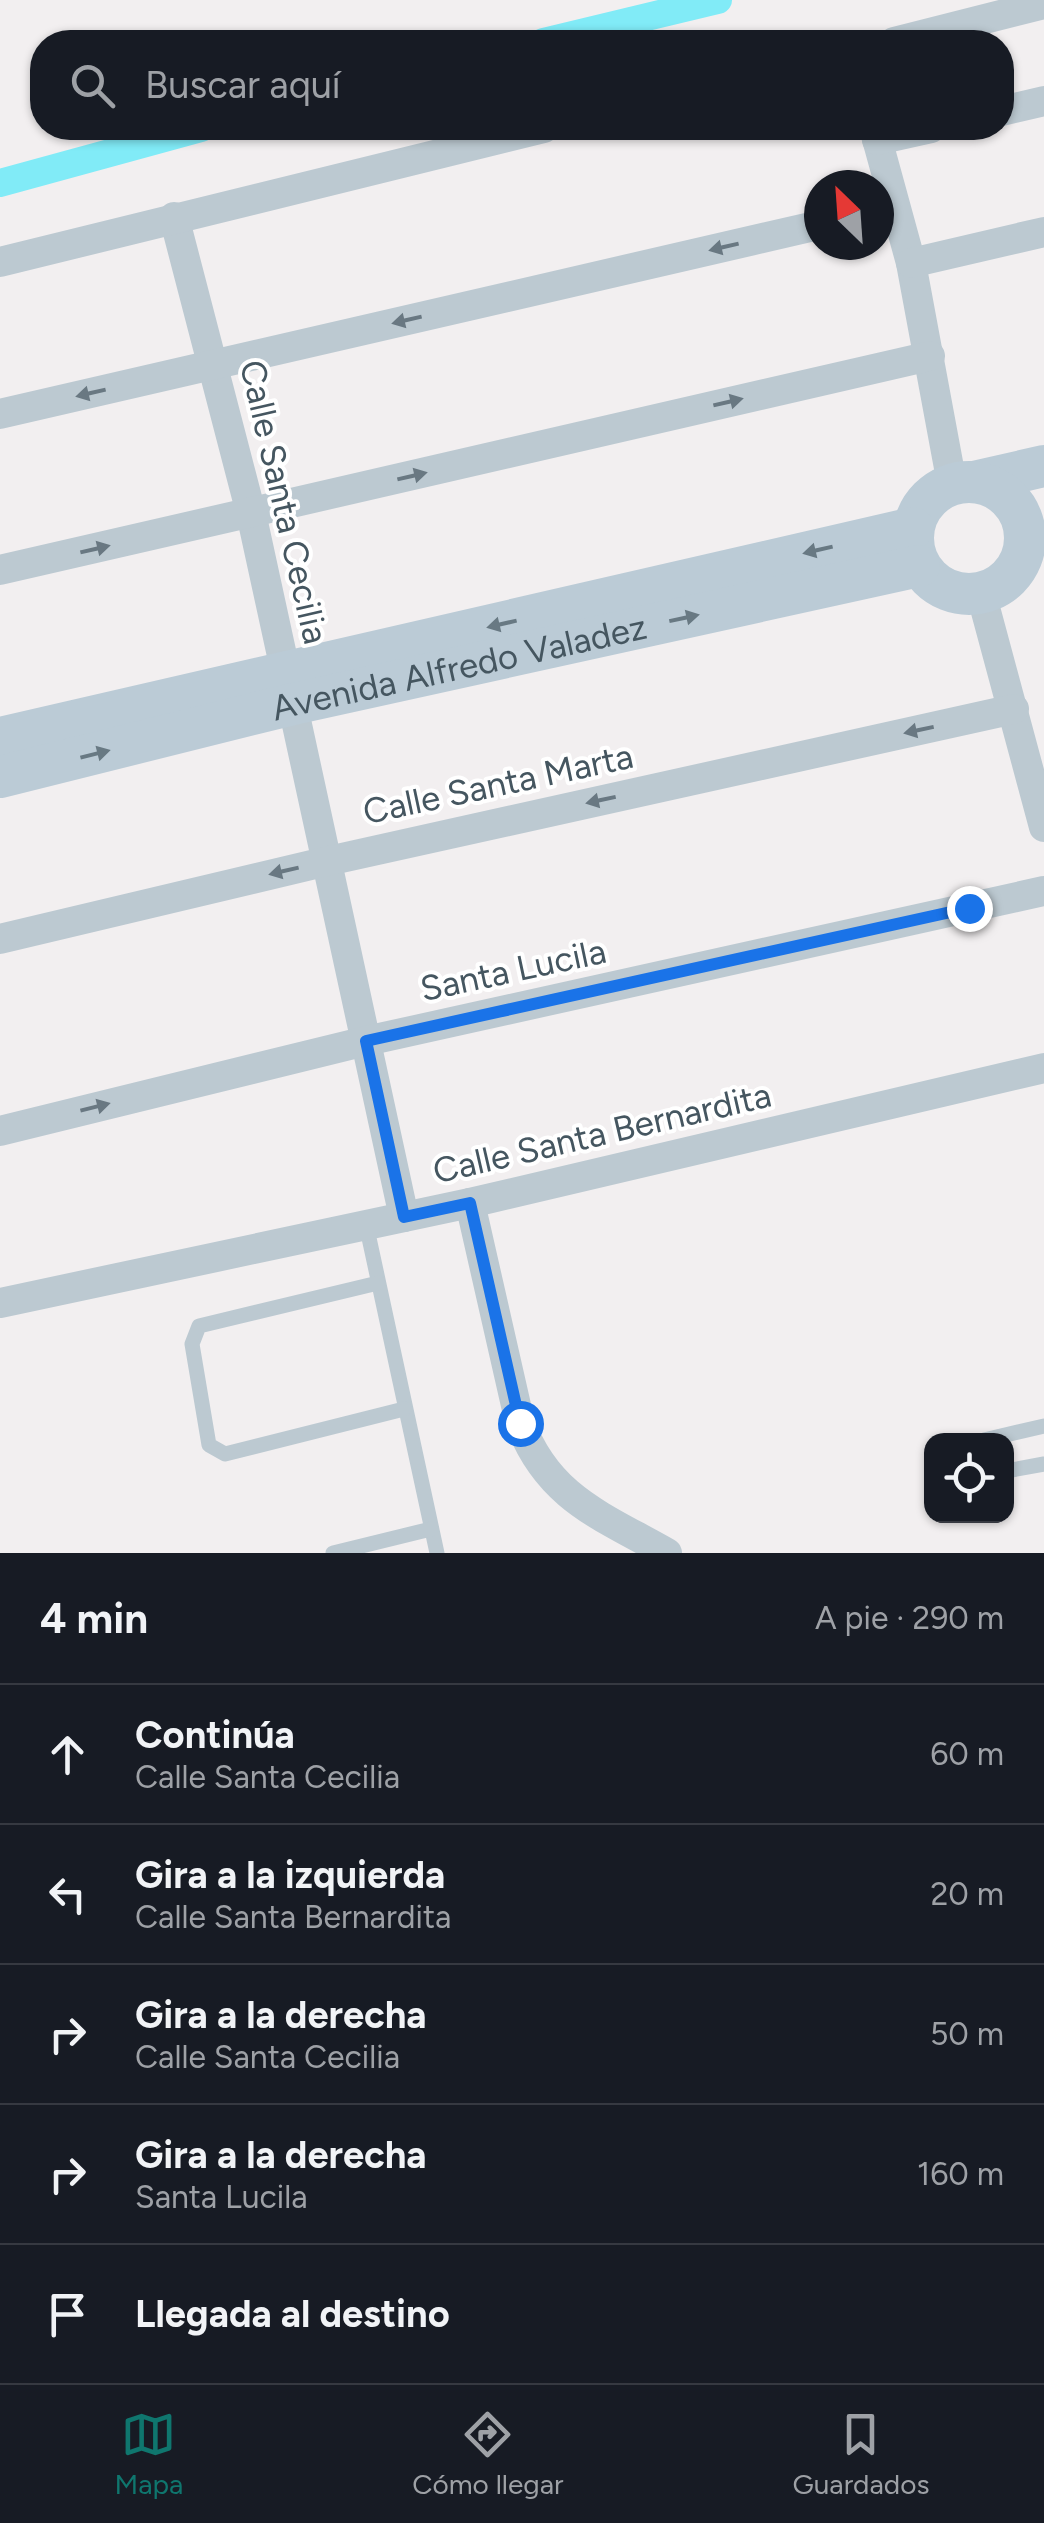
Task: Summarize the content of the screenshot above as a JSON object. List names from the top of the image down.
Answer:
{
  "streets": {
    "street": [
      "Calle Santa Cecilia",
      "Avenida Alfredo Valadez",
      "Calle Santa Marta",
      "Santa Lucila",
      "Calle Santa Bernardita"
    ]
  },
  "crossings": [
    ["Calle Santa Cecilia", "Avenida Alfredo Valadez"],
    ["Calle Santa Cecilia", "Calle Santa Marta"],
    ["Calle Santa Cecilia", "Santa Lucila"],
    ["Calle Santa Cecilia", "Calle Santa Bernardita"]
  ],
  "one_way": ["Calle Santa Marta", "Santa Lucila"],
  "north": "top left",
  "page": {
    "search": "Buscar aquí",
    "heading": ["4 min", "A pie · 290 m"],
    "list": [
      ["Continúa", "Calle Santa Cecilia", "60 m"],
      ["Gira a la izquierda", "Calle Santa Bernardita", "20 m"],
      ["Gira a la derecha", "Calle Santa Cecilia", "50 m"],
      ["Gira a la derecha", "Santa Lucila", "160 m"],
      "Llegada al destino"
    ],
    "nav": ["Mapa", "Cómo llegar", "Guardados"]
  }
}
